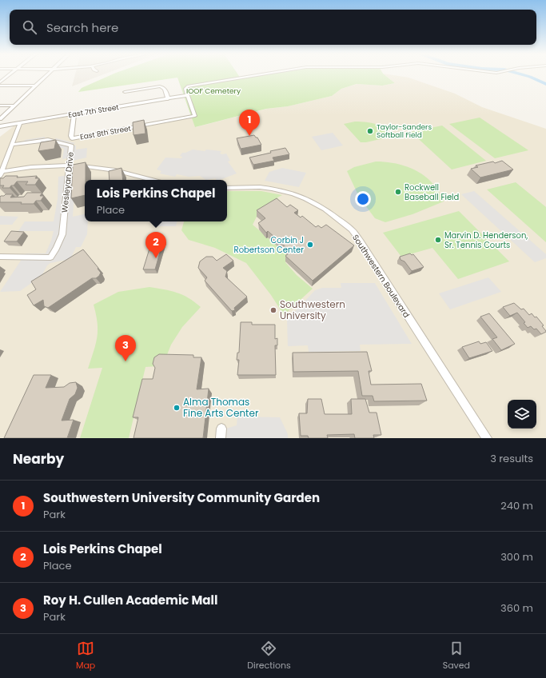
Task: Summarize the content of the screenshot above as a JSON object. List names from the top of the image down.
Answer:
{
  "streets": {
    "street": [
      "East 7th Street",
      "East 8th Street",
      "Wesleyan Drive",
      "Southwestern Boulevard"
    ]
  },
  "crossings": [
    ["East 7th Street", "East 8th Street"]
  ],
  "parks": ["IOOF Cemetery"],
  "places": [
    "Taylor-Sanders Softball Field",
    "Rockwell Baseball Field",
    "Marvin D. Henderson, Sr. Tennis Courts",
    "Corbin J Robertson Center",
    "Southwestern University",
    "Alma Thomas Fine Arts Center"
  ],
  "page": {
    "search": "Search here",
    "pins": ["1", "2", "3"],
    "popup": ["Lois Perkins Chapel", "Place"],
    "heading": ["Nearby", "3 results"],
    "list": [
      {
        "mark": "1",
        "name": "Southwestern University Community Garden",
        "note": "Park",
        "value": "240 m"
      },
      {
        "mark": "2",
        "name": "Lois Perkins Chapel",
        "note": "Place",
        "value": "300 m"
      },
      {
        "mark": "3",
        "name": "Roy H. Cullen Academic Mall",
        "note": "Park",
        "value": "360 m"
      }
    ],
    "nav": ["Map", "Directions", "Saved"]
  }
}
